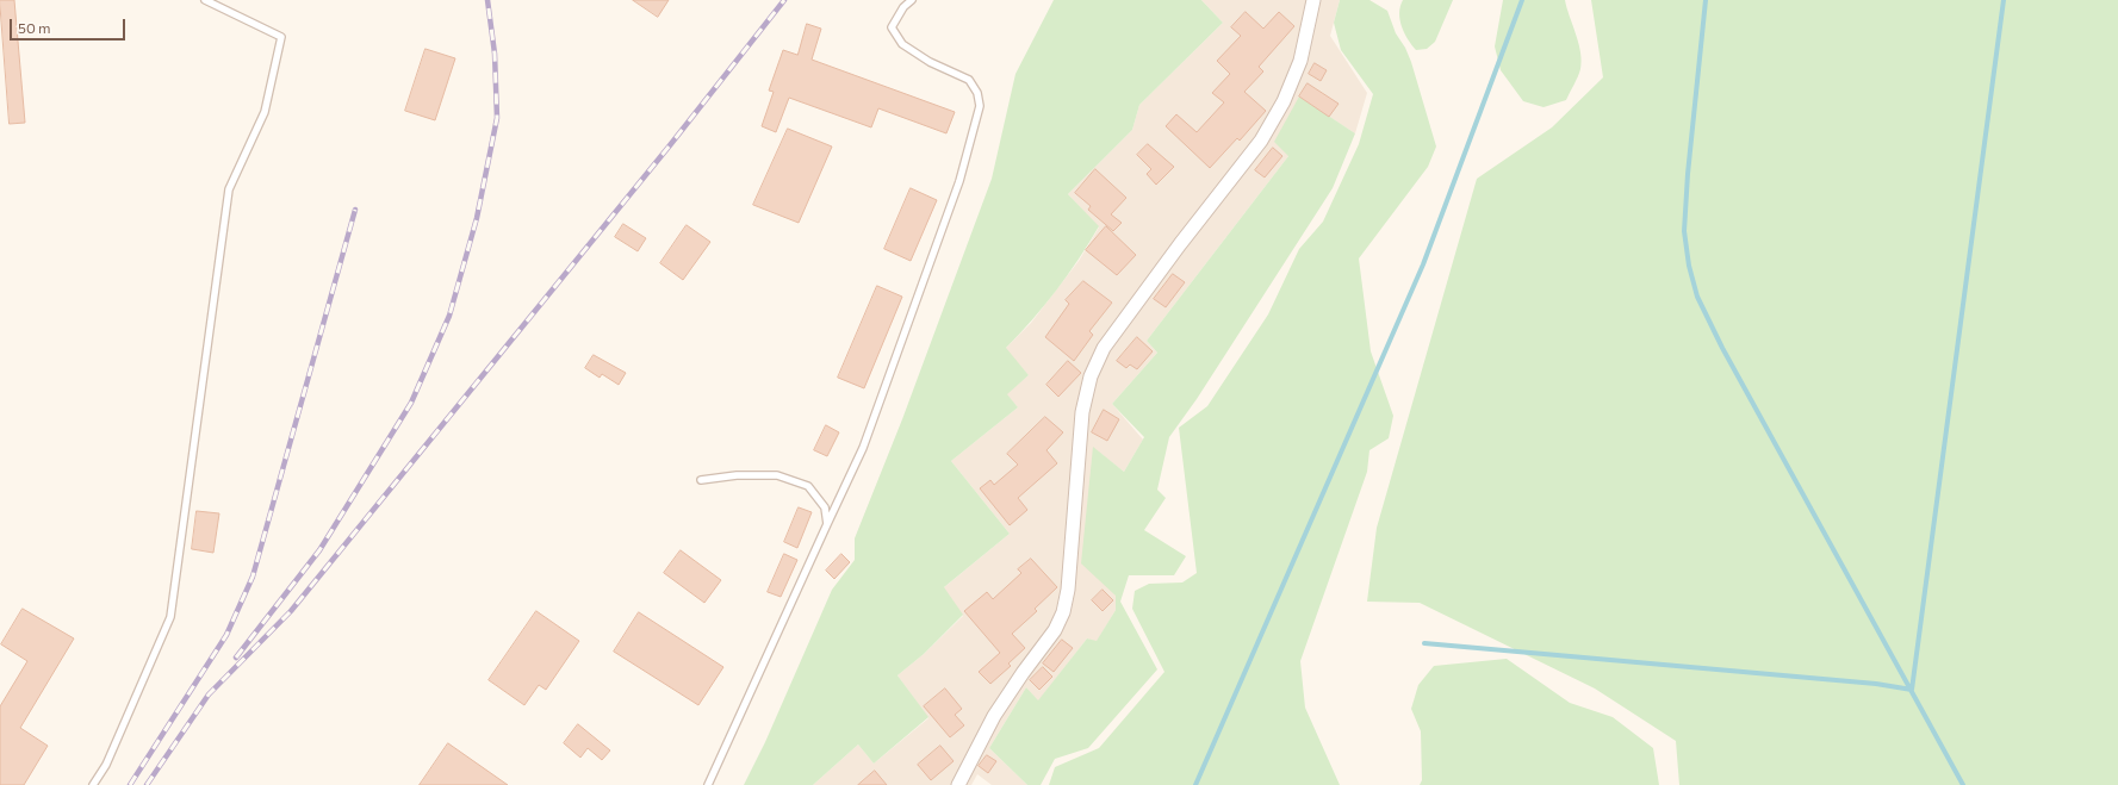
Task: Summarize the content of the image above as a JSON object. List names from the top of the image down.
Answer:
{
  "scale_bar": "50 m"
}
